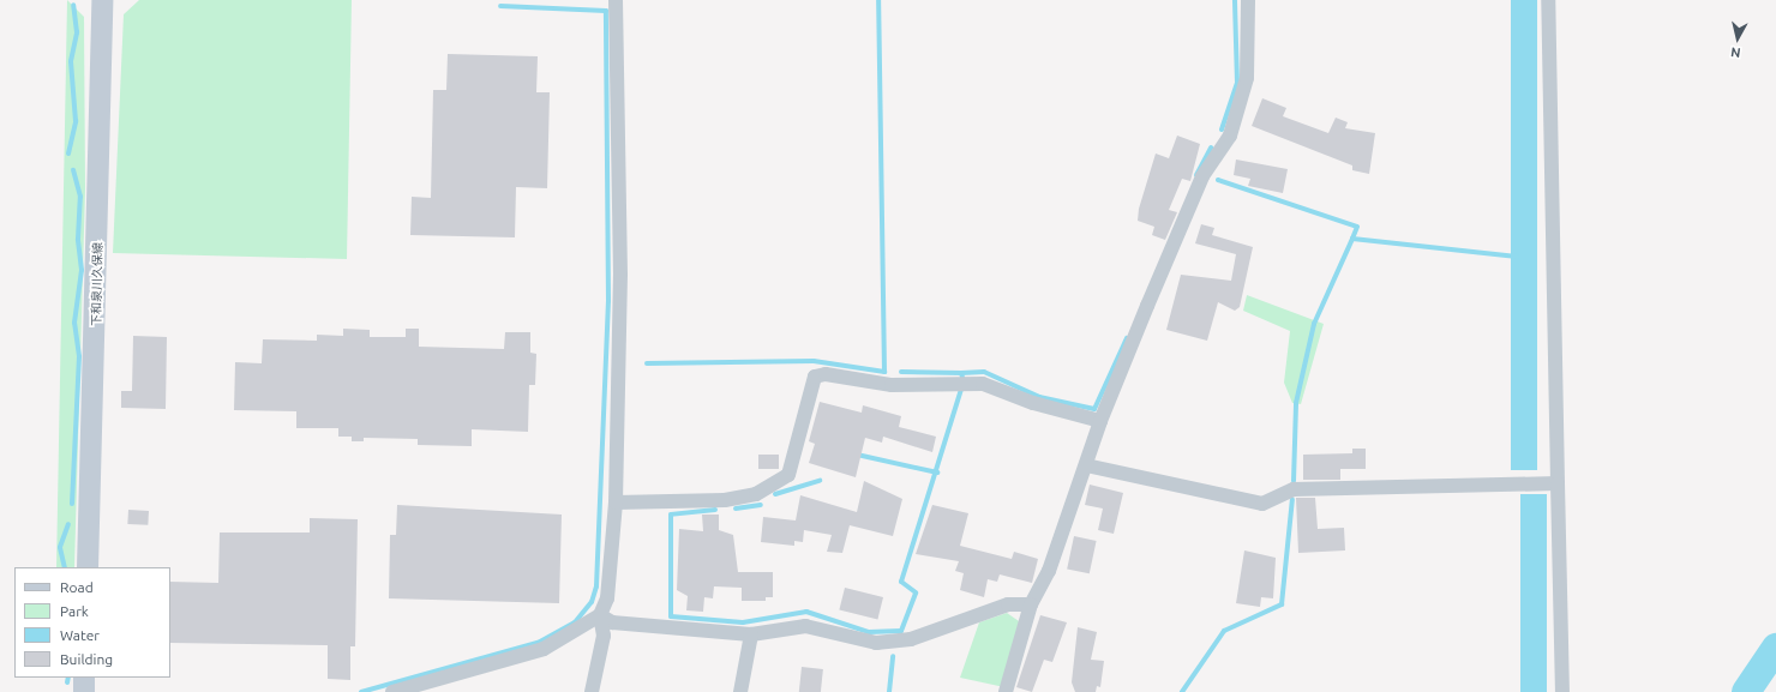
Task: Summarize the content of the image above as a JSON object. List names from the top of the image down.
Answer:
{
  "streets": {
    "street": ["下和泉川久保線"]
  },
  "legend": [
    "Road",
    "Park",
    "Water",
    "Building"
  ],
  "north": "bottom"
}
